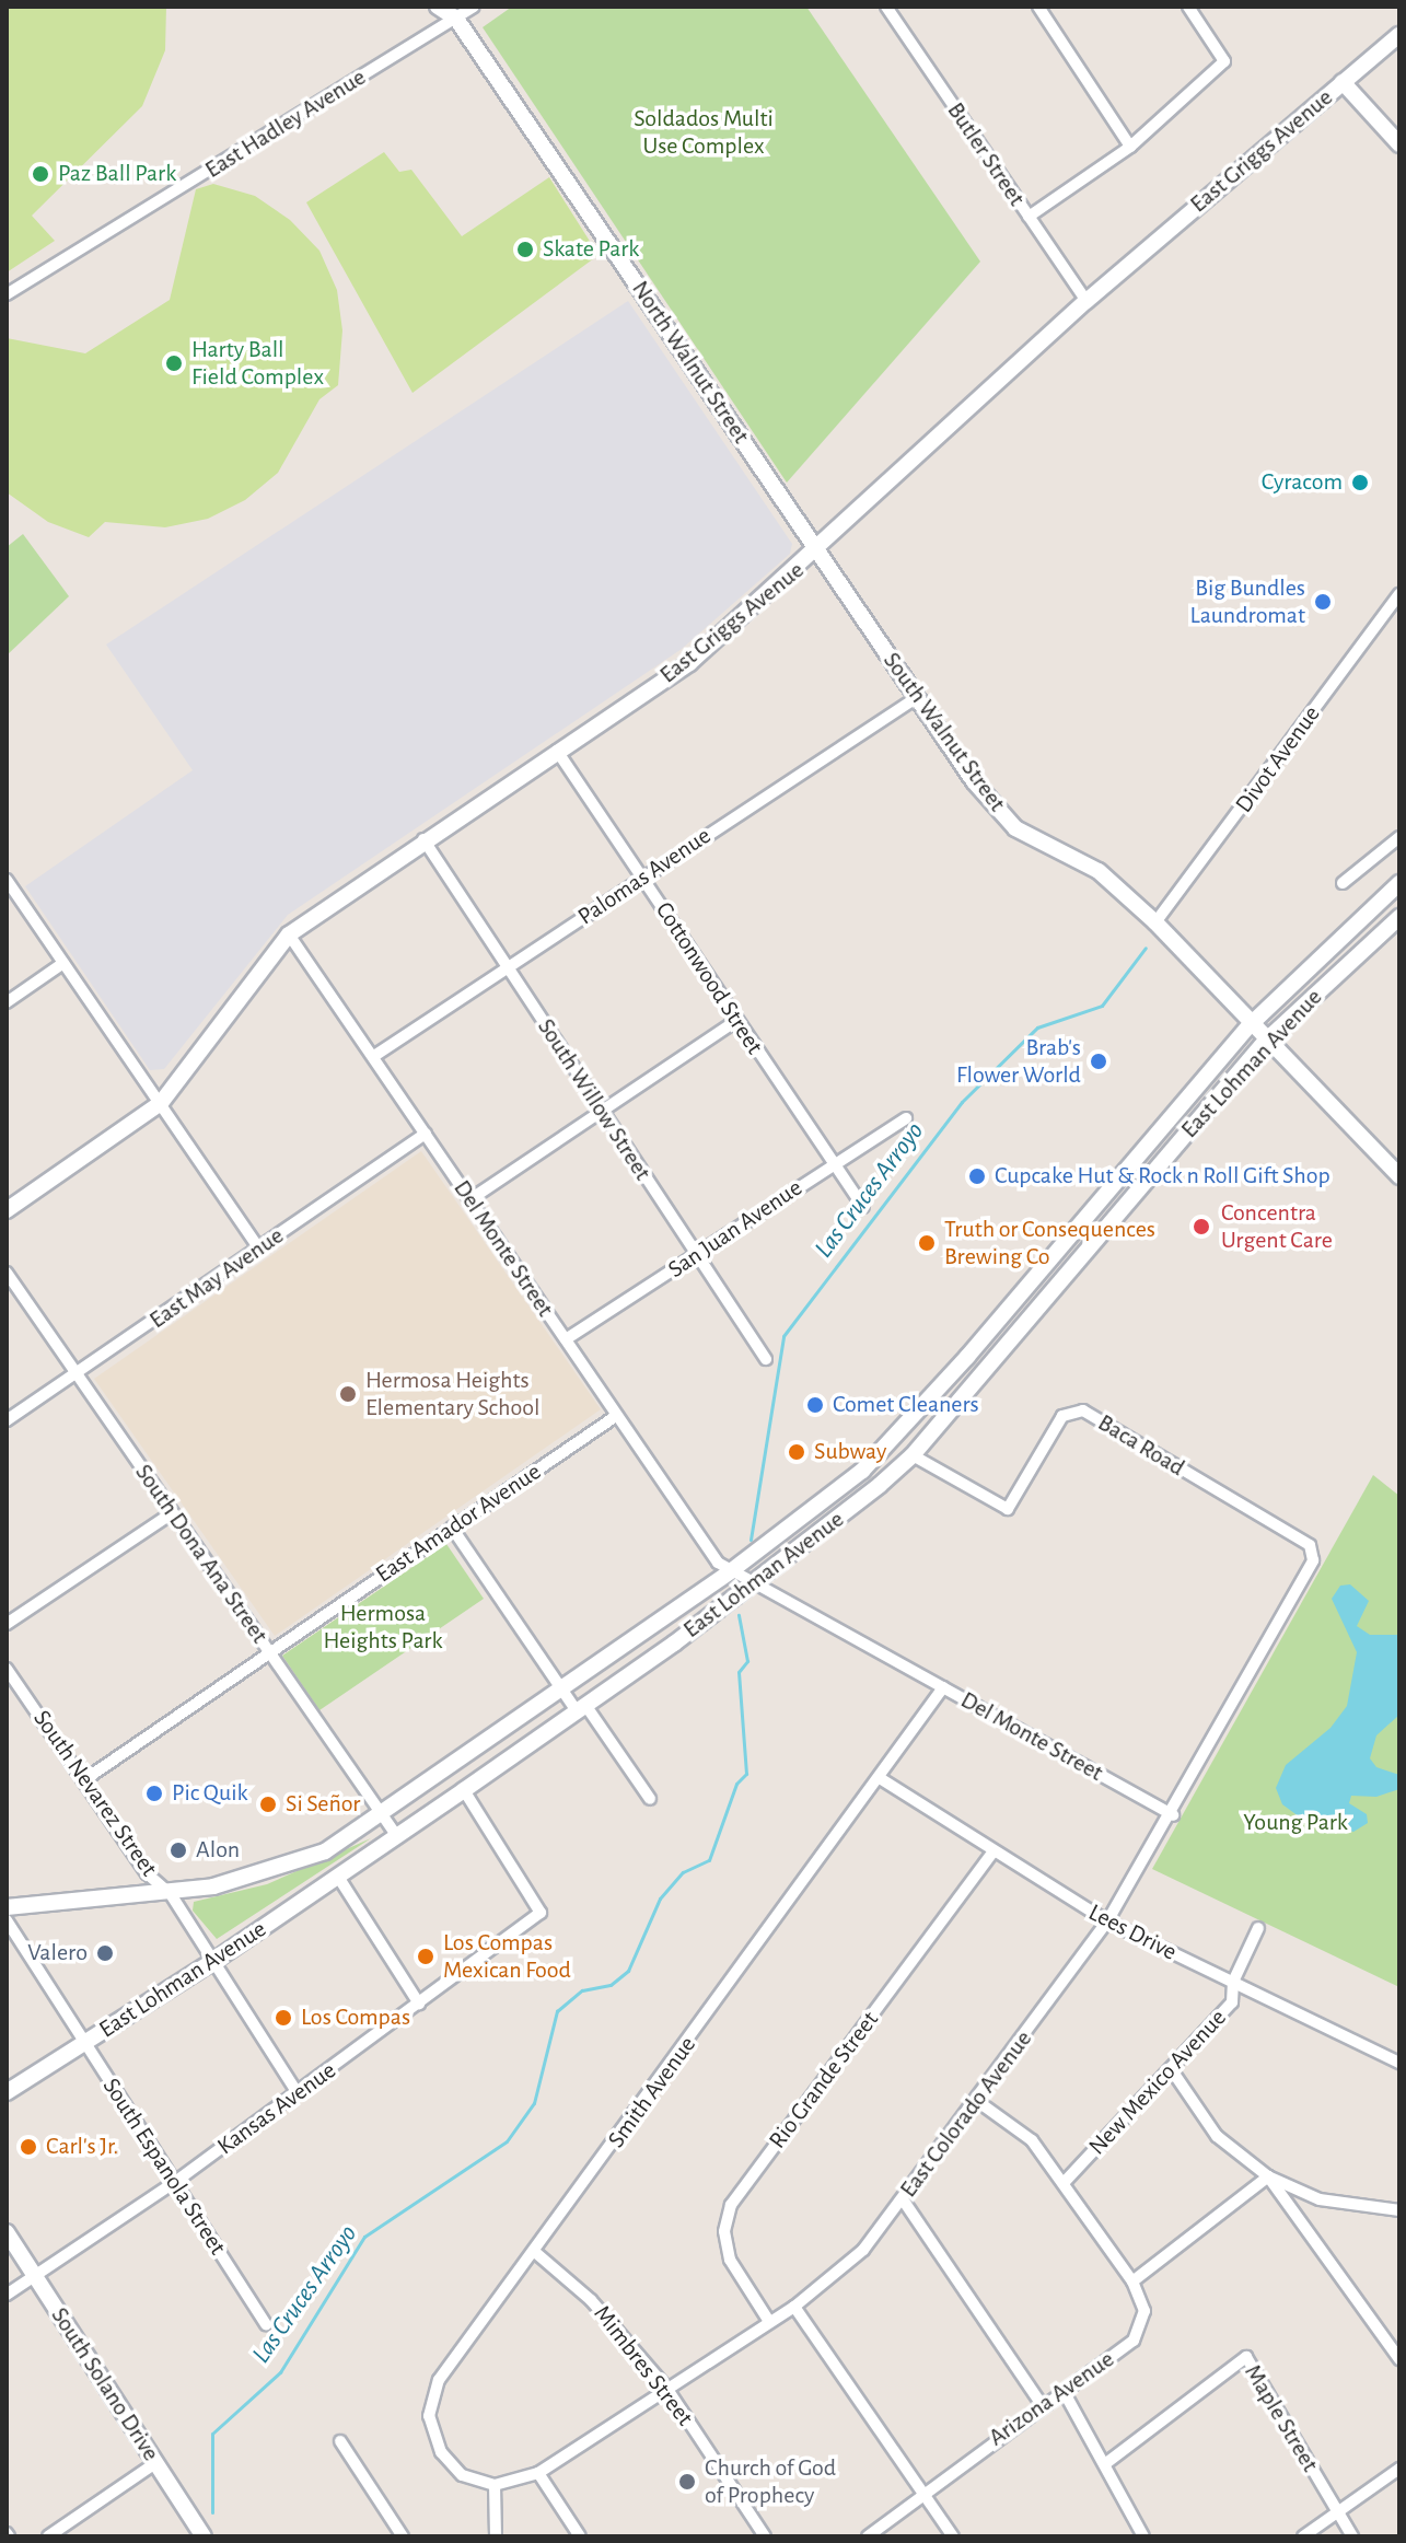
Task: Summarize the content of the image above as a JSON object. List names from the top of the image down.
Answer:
{
  "streets": {
    "street": [
      "East Hadley Avenue",
      "East Griggs Avenue",
      "Butler Street",
      "North Walnut Street",
      "South Walnut Street",
      "Divot Avenue",
      "Palomas Avenue",
      "Cottonwood Street",
      "East Lohman Avenue",
      "South Willow Street",
      "San Juan Avenue",
      "Del Monte Street",
      "East May Avenue",
      "Baca Road",
      "East Amador Avenue",
      "South Dona Ana Street",
      "South Nevarez Street",
      "Lees Drive",
      "Rio Grande Street",
      "New Mexico Avenue",
      "Smith Avenue",
      "Kansas Avenue",
      "East Colorado Avenue",
      "South Espanola Street",
      "Mimbres Street",
      "South Solano Drive",
      "Arizona Avenue",
      "Maple Street"
    ]
  },
  "crossings": [
    ["East Hadley Avenue", "North Walnut Street"],
    ["East Griggs Avenue", "Butler Street"],
    ["East Griggs Avenue", "North Walnut Street"],
    ["East Griggs Avenue", "South Walnut Street"],
    ["East Griggs Avenue", "Cottonwood Street"],
    ["East Griggs Avenue", "South Willow Street"],
    ["East Griggs Avenue", "Del Monte Street"],
    ["North Walnut Street", "South Walnut Street"],
    ["South Walnut Street", "Divot Avenue"],
    ["South Walnut Street", "Palomas Avenue"],
    ["South Walnut Street", "East Lohman Avenue"],
    ["Palomas Avenue", "Cottonwood Street"],
    ["Palomas Avenue", "South Willow Street"],
    ["Palomas Avenue", "Del Monte Street"],
    ["Cottonwood Street", "San Juan Avenue"],
    ["East Lohman Avenue", "Del Monte Street"],
    ["East Lohman Avenue", "Baca Road"],
    ["East Lohman Avenue", "South Dona Ana Street"],
    ["East Lohman Avenue", "South Nevarez Street"],
    ["East Lohman Avenue", "Kansas Avenue"],
    ["East Lohman Avenue", "South Espanola Street"],
    ["South Willow Street", "San Juan Avenue"],
    ["San Juan Avenue", "Del Monte Street"],
    ["Del Monte Street", "East May Avenue"],
    ["Del Monte Street", "East Amador Avenue"],
    ["Del Monte Street", "Smith Avenue"],
    ["Del Monte Street", "East Colorado Avenue"],
    ["East May Avenue", "South Dona Ana Street"],
    ["Baca Road", "East Colorado Avenue"],
    ["East Amador Avenue", "South Dona Ana Street"],
    ["East Amador Avenue", "South Nevarez Street"],
    ["South Nevarez Street", "Kansas Avenue"],
    ["Lees Drive", "Rio Grande Street"],
    ["Lees Drive", "New Mexico Avenue"],
    ["Lees Drive", "Smith Avenue"],
    ["Lees Drive", "East Colorado Avenue"],
    ["Rio Grande Street", "East Colorado Avenue"],
    ["Smith Avenue", "East Colorado Avenue"],
    ["Smith Avenue", "Mimbres Street"],
    ["Kansas Avenue", "South Espanola Street"],
    ["Kansas Avenue", "South Solano Drive"],
    ["East Colorado Avenue", "Mimbres Street"]
  ],
  "water": ["Las Cruces Arroyo"],
  "parks": ["Soldados Multi Use Complex", "Hermosa Heights Park", "Young Park"],
  "places": [
    "Paz Ball Park",
    "Skate Park",
    "Harty Ball Field Complex",
    "Cyracom",
    "Big Bundles Laundromat",
    "Brab's Flower World",
    "Cupcake Hut & Rock n Roll Gift Shop",
    "Concentra Urgent Care",
    "Truth or Consequences Brewing Co",
    "Hermosa Heights Elementary School",
    "Comet Cleaners",
    "Subway",
    "Pic Quik",
    "Si Señor",
    "Alon",
    "Valero",
    "Los Compas Mexican Food",
    "Los Compas",
    "Carl's Jr.",
    "Church of God of Prophecy"
  ]
}
